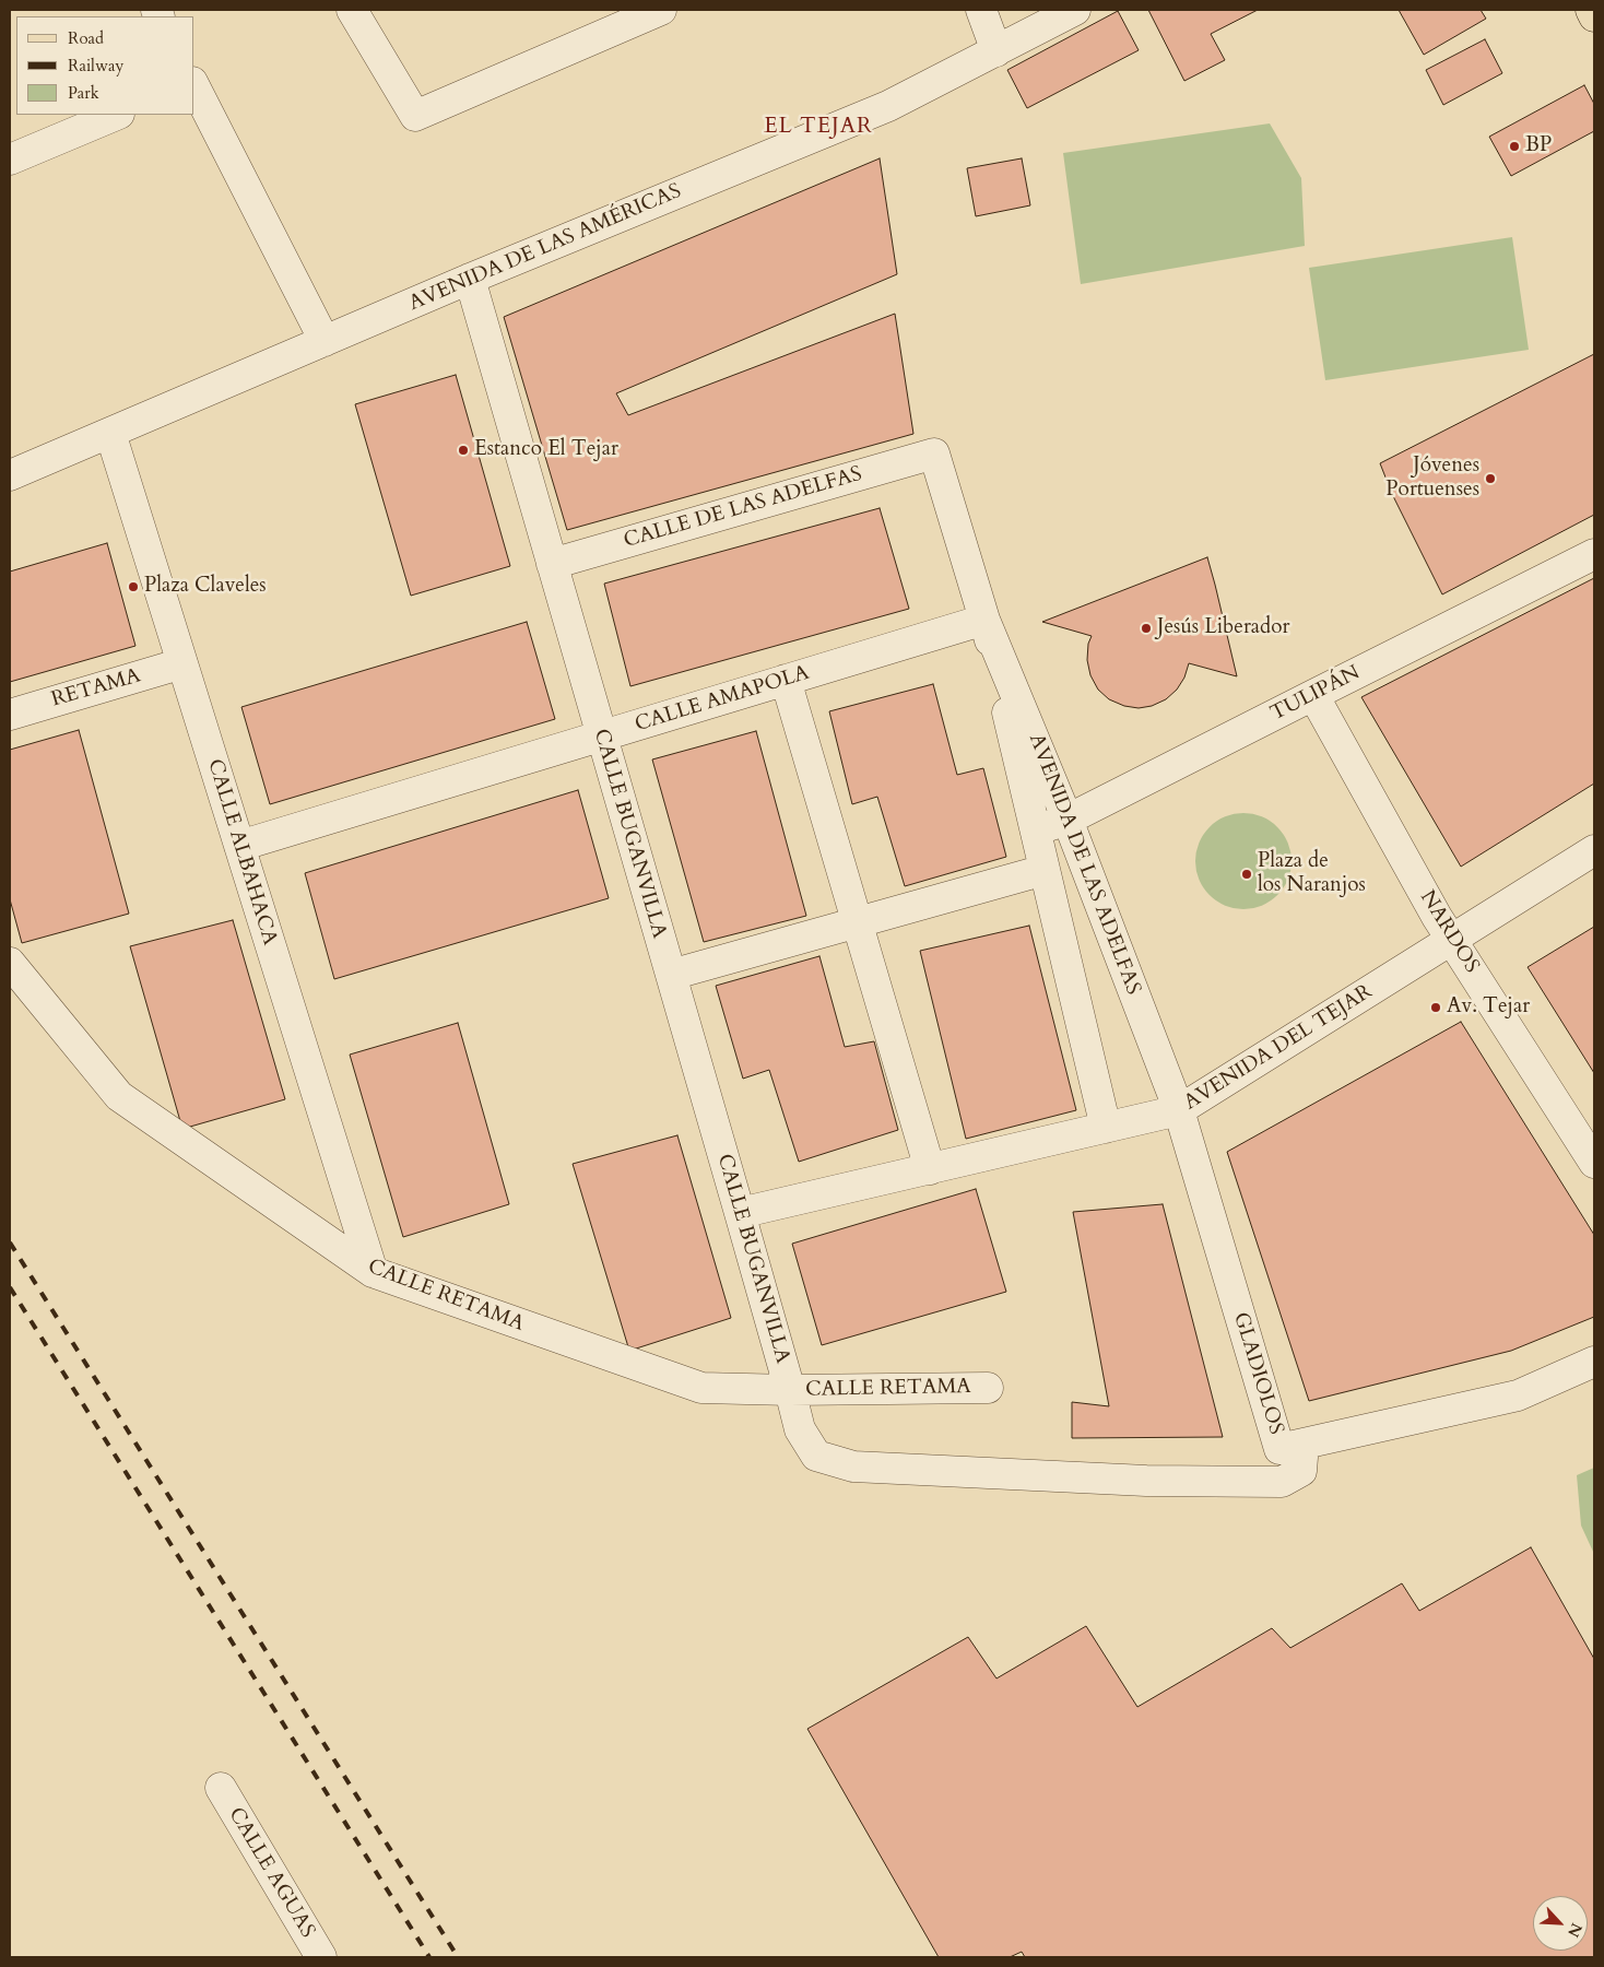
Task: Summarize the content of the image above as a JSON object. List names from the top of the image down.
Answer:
{
  "streets": {
    "street": [
      "AVENIDA DE LAS AMÉRICAS",
      "CALLE DE LAS ADELFAS",
      "RETAMA",
      "TULIPÁN",
      "CALLE AMAPOLA",
      "CALLE BUGANVILLA",
      "CALLE ALBAHACA",
      "AVENIDA DE LAS ADELFAS",
      "NARDOS",
      "AVENIDA DEL TEJAR",
      "CALLE RETAMA",
      "GLADIOLOS",
      "CALLE AGUAS"
    ]
  },
  "crossings": [
    ["AVENIDA DE LAS AMÉRICAS", "CALLE BUGANVILLA"],
    ["AVENIDA DE LAS AMÉRICAS", "CALLE ALBAHACA"],
    ["CALLE DE LAS ADELFAS", "CALLE BUGANVILLA"],
    ["CALLE DE LAS ADELFAS", "AVENIDA DE LAS ADELFAS"],
    ["RETAMA", "CALLE ALBAHACA"],
    ["TULIPÁN", "AVENIDA DE LAS ADELFAS"],
    ["TULIPÁN", "NARDOS"],
    ["CALLE AMAPOLA", "CALLE BUGANVILLA"],
    ["CALLE AMAPOLA", "CALLE ALBAHACA"],
    ["CALLE AMAPOLA", "AVENIDA DE LAS ADELFAS"],
    ["CALLE BUGANVILLA", "AVENIDA DEL TEJAR"],
    ["CALLE BUGANVILLA", "CALLE RETAMA"],
    ["CALLE BUGANVILLA", "GLADIOLOS"],
    ["CALLE ALBAHACA", "CALLE RETAMA"],
    ["AVENIDA DE LAS ADELFAS", "AVENIDA DEL TEJAR"],
    ["AVENIDA DE LAS ADELFAS", "GLADIOLOS"],
    ["NARDOS", "AVENIDA DEL TEJAR"],
    ["AVENIDA DEL TEJAR", "GLADIOLOS"]
  ],
  "districts": ["EL TEJAR"],
  "places": [
    "BP",
    "Estanco El Tejar",
    "Jóvenes Portuenses",
    "Plaza Claveles",
    "Jesús Liberador",
    "Plaza de los Naranjos",
    "Av. Tejar"
  ],
  "legend": ["Road", "Railway", "Park"],
  "north": "bottom right"
}
